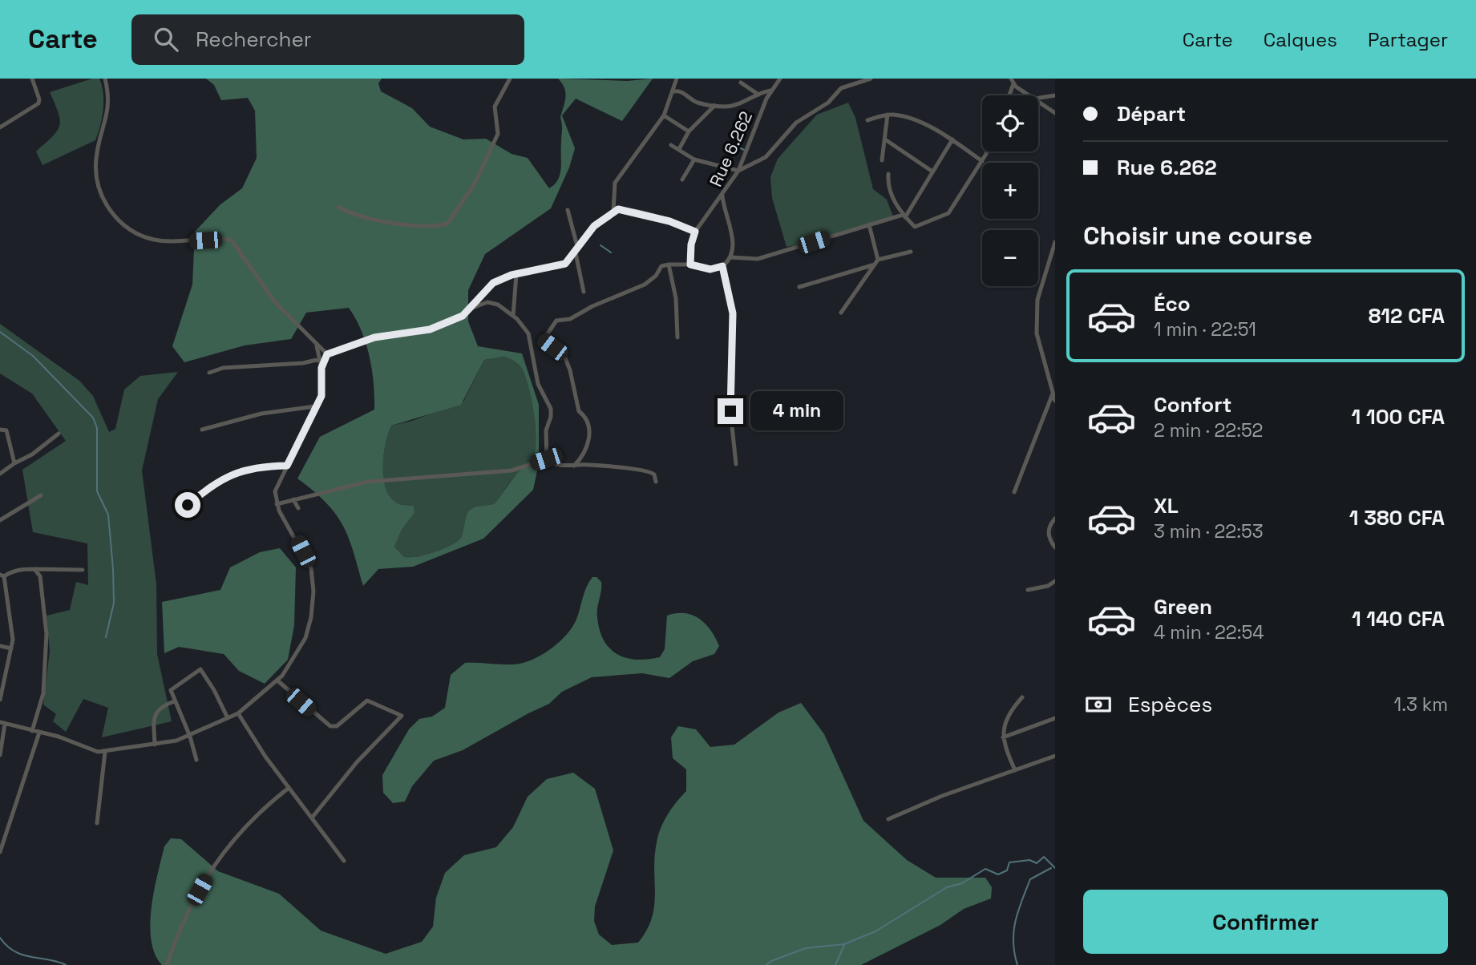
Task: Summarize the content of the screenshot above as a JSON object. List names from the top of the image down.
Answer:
{
  "streets": {
    "street": ["Rue 6.262"]
  },
  "page": {
    "header": "Carte",
    "search": "Rechercher",
    "nav": ["Carte", "Calques", "Partager"],
    "banner": ["Départ", "Rue 6.262"],
    "map_buttons": ["+", "−"],
    "heading": "Choisir une course",
    "list": [
      {
        "name": "Éco",
        "note": "1 min · 22:51",
        "value": "812 CFA"
      },
      {
        "name": "Confort",
        "note": "2 min · 22:52",
        "value": "1 100 CFA"
      },
      {
        "name": "XL",
        "note": "3 min · 22:53",
        "value": "1 380 CFA"
      },
      {
        "name": "Green",
        "note": "4 min · 22:54",
        "value": "1 140 CFA"
      }
    ],
    "bubble": "4 min",
    "pay": ["Espèces", "1.3 km"],
    "buttons": "Confirmer"
  }
}
